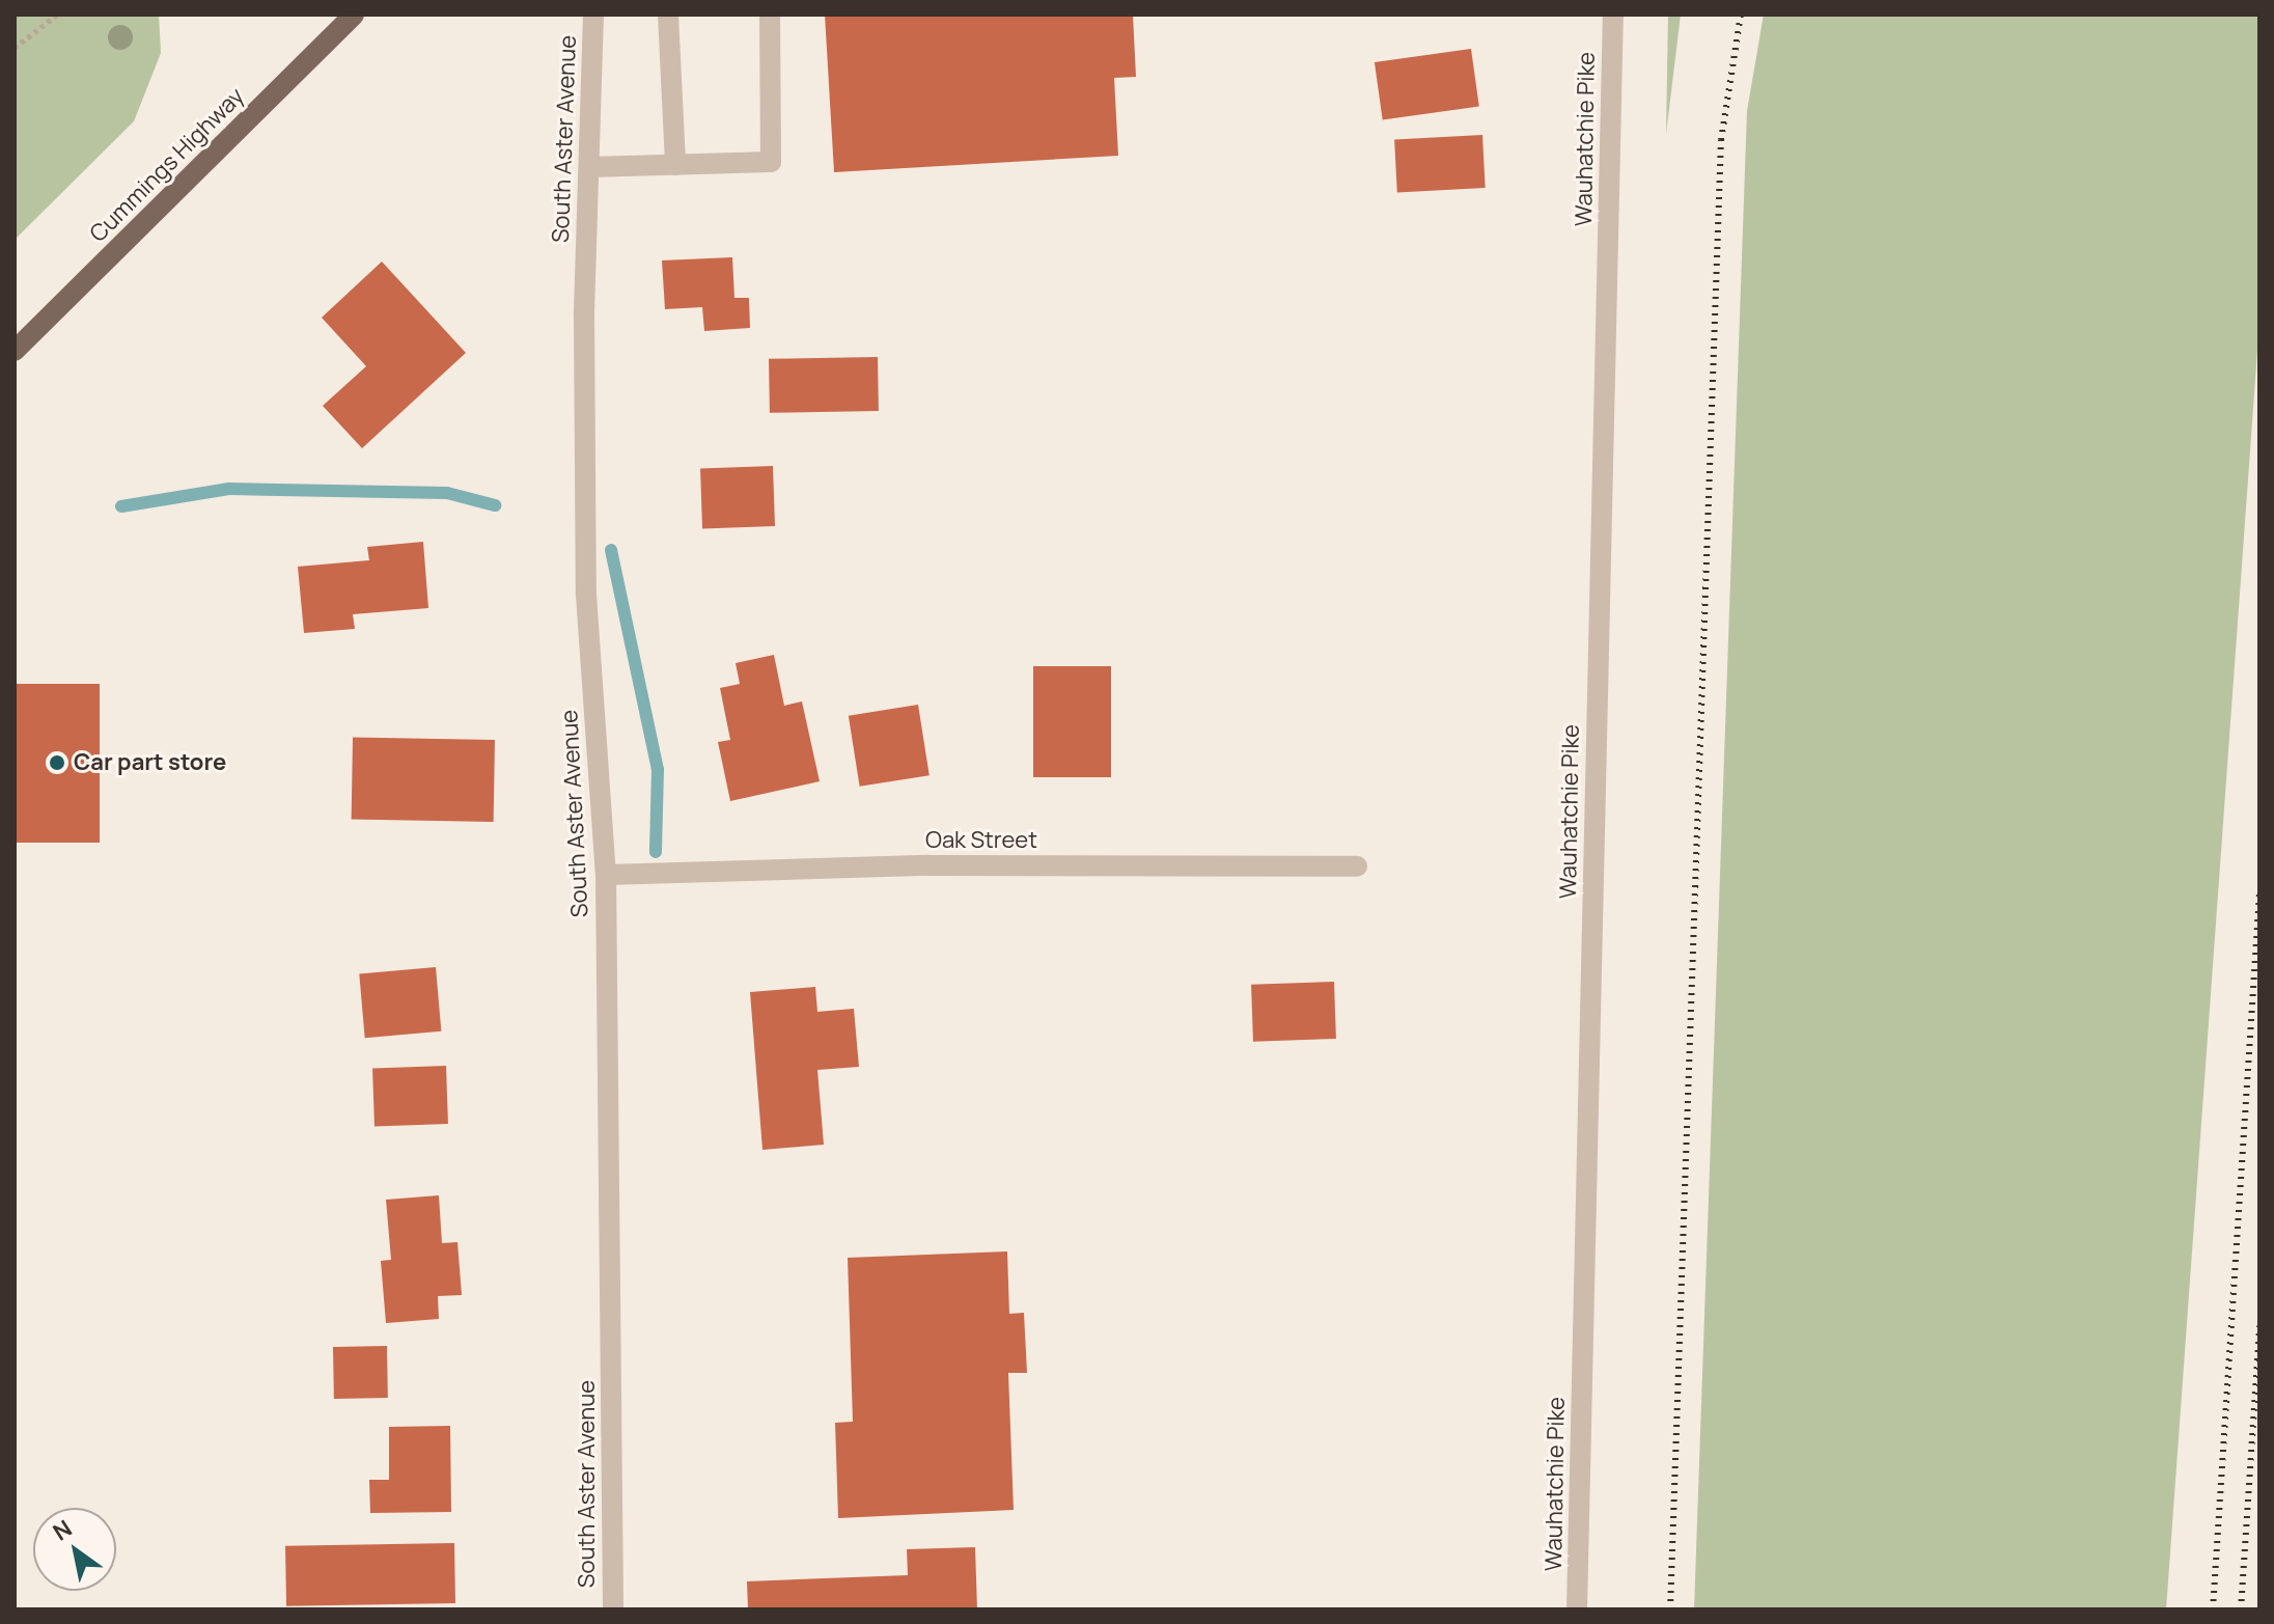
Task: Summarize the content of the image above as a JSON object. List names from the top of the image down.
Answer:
{
  "streets": {
    "main road": ["Cummings Highway"],
    "street": ["South Aster Avenue", "Wauhatchie Pike", "Oak Street"]
  },
  "crossings": [
    ["South Aster Avenue", "Oak Street"]
  ],
  "places": ["Car part store"],
  "north": "top left"
}
